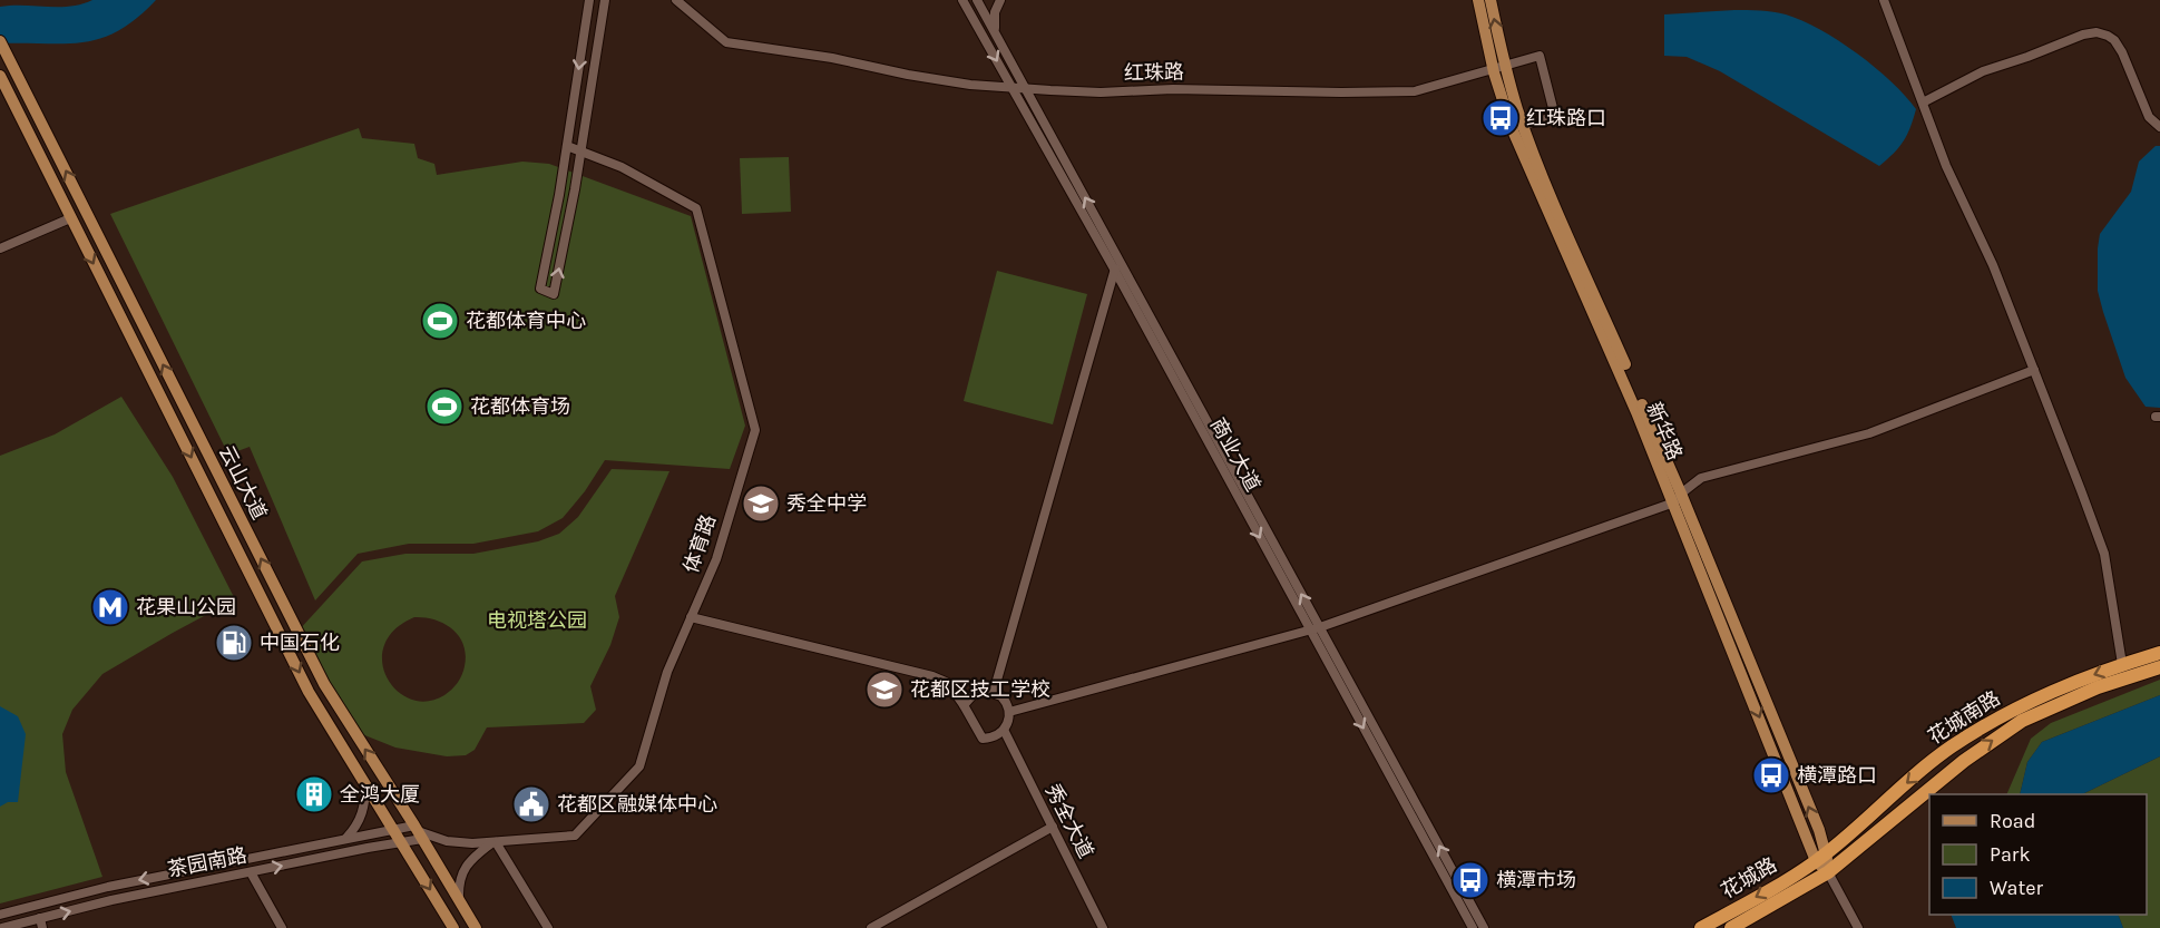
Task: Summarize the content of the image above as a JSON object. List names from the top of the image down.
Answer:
{
  "streets": {
    "highway": ["花城南路", "花城路"],
    "main road": ["新华路", "云山大道"],
    "street": [
      "红珠路",
      "商业大道",
      "体育路",
      "秀全大道",
      "茶园南路"
    ]
  },
  "crossings": [
    ["红珠路", "新华路"],
    ["红珠路", "商业大道"],
    ["新华路", "花城南路"],
    ["新华路", "花城路"],
    ["云山大道", "体育路"],
    ["云山大道", "茶园南路"],
    ["体育路", "茶园南路"],
    ["花城南路", "花城路"]
  ],
  "parks": ["电视塔公园"],
  "places": {
    "bus stop": ["红珠路口", "横潭路口", "横潭市场"],
    "sports": ["花都体育中心", "花都体育场"],
    "school or university": ["秀全中学", "花都区技工学校"],
    "metro station": ["花果山公园"],
    "fuel station": ["中国石化"],
    "building": ["全鸿大厦"],
    "public building": ["花都区融媒体中心"]
  },
  "legend": ["Road", "Park", "Water"]
}
